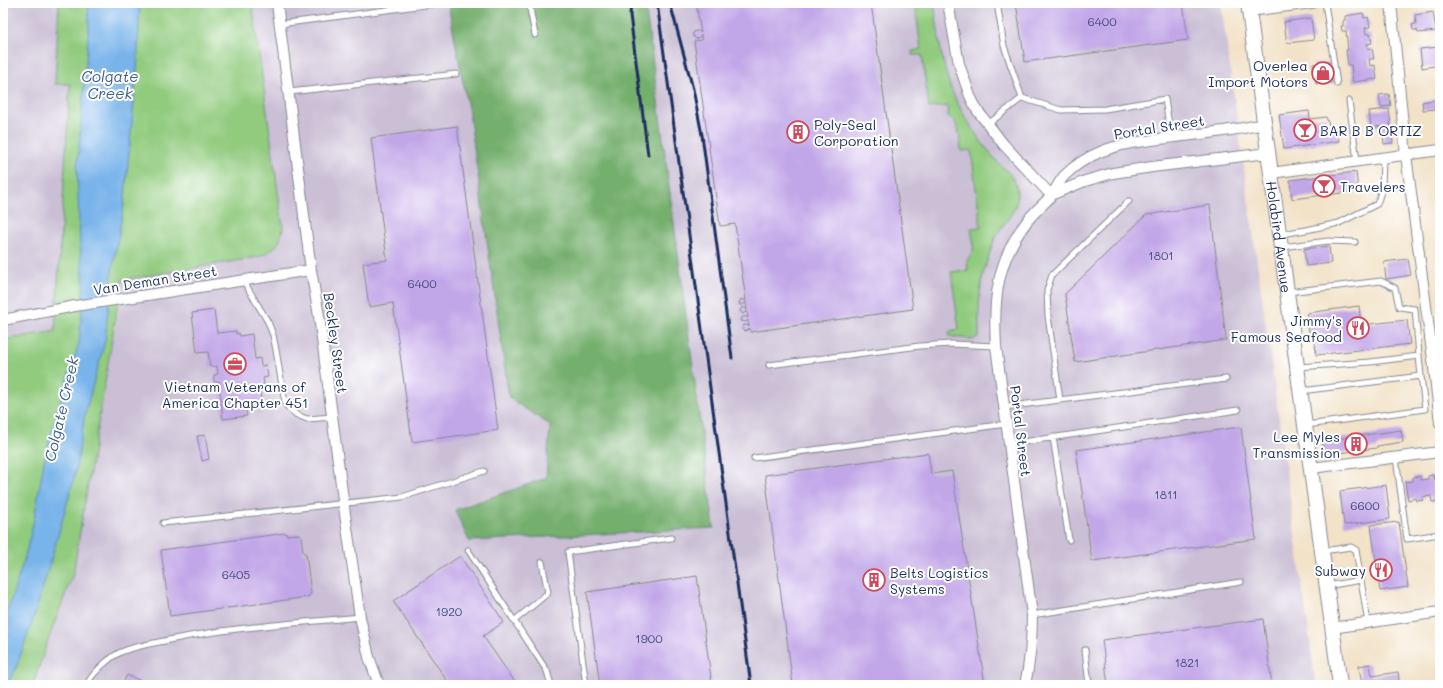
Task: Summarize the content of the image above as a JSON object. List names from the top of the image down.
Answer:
{
  "streets": {
    "main road": ["Holabird Avenue"],
    "street": ["Portal Street", "Van Deman Street", "Beckley Street"]
  },
  "crossings": [
    ["Portal Street", "Holabird Avenue"],
    ["Van Deman Street", "Beckley Street"]
  ],
  "water": ["Colgate Creek"],
  "places": {
    "shop": ["Overlea Import Motors"],
    "bar": ["BAR B B ORTIZ", "Travelers"],
    "building": ["Poly-Seal Corporation", "Lee Myles Transmission", "Belts Logistics Systems"],
    "restaurant": ["Jimmy's Famous Seafood", "Subway"],
    "office": ["Vietnam Veterans of America Chapter 451"]
  },
  "house_numbers": [
    "6400",
    "1801",
    "6400",
    "1811",
    "6600",
    "6405",
    "1920",
    "1900",
    "1821"
  ]
}
